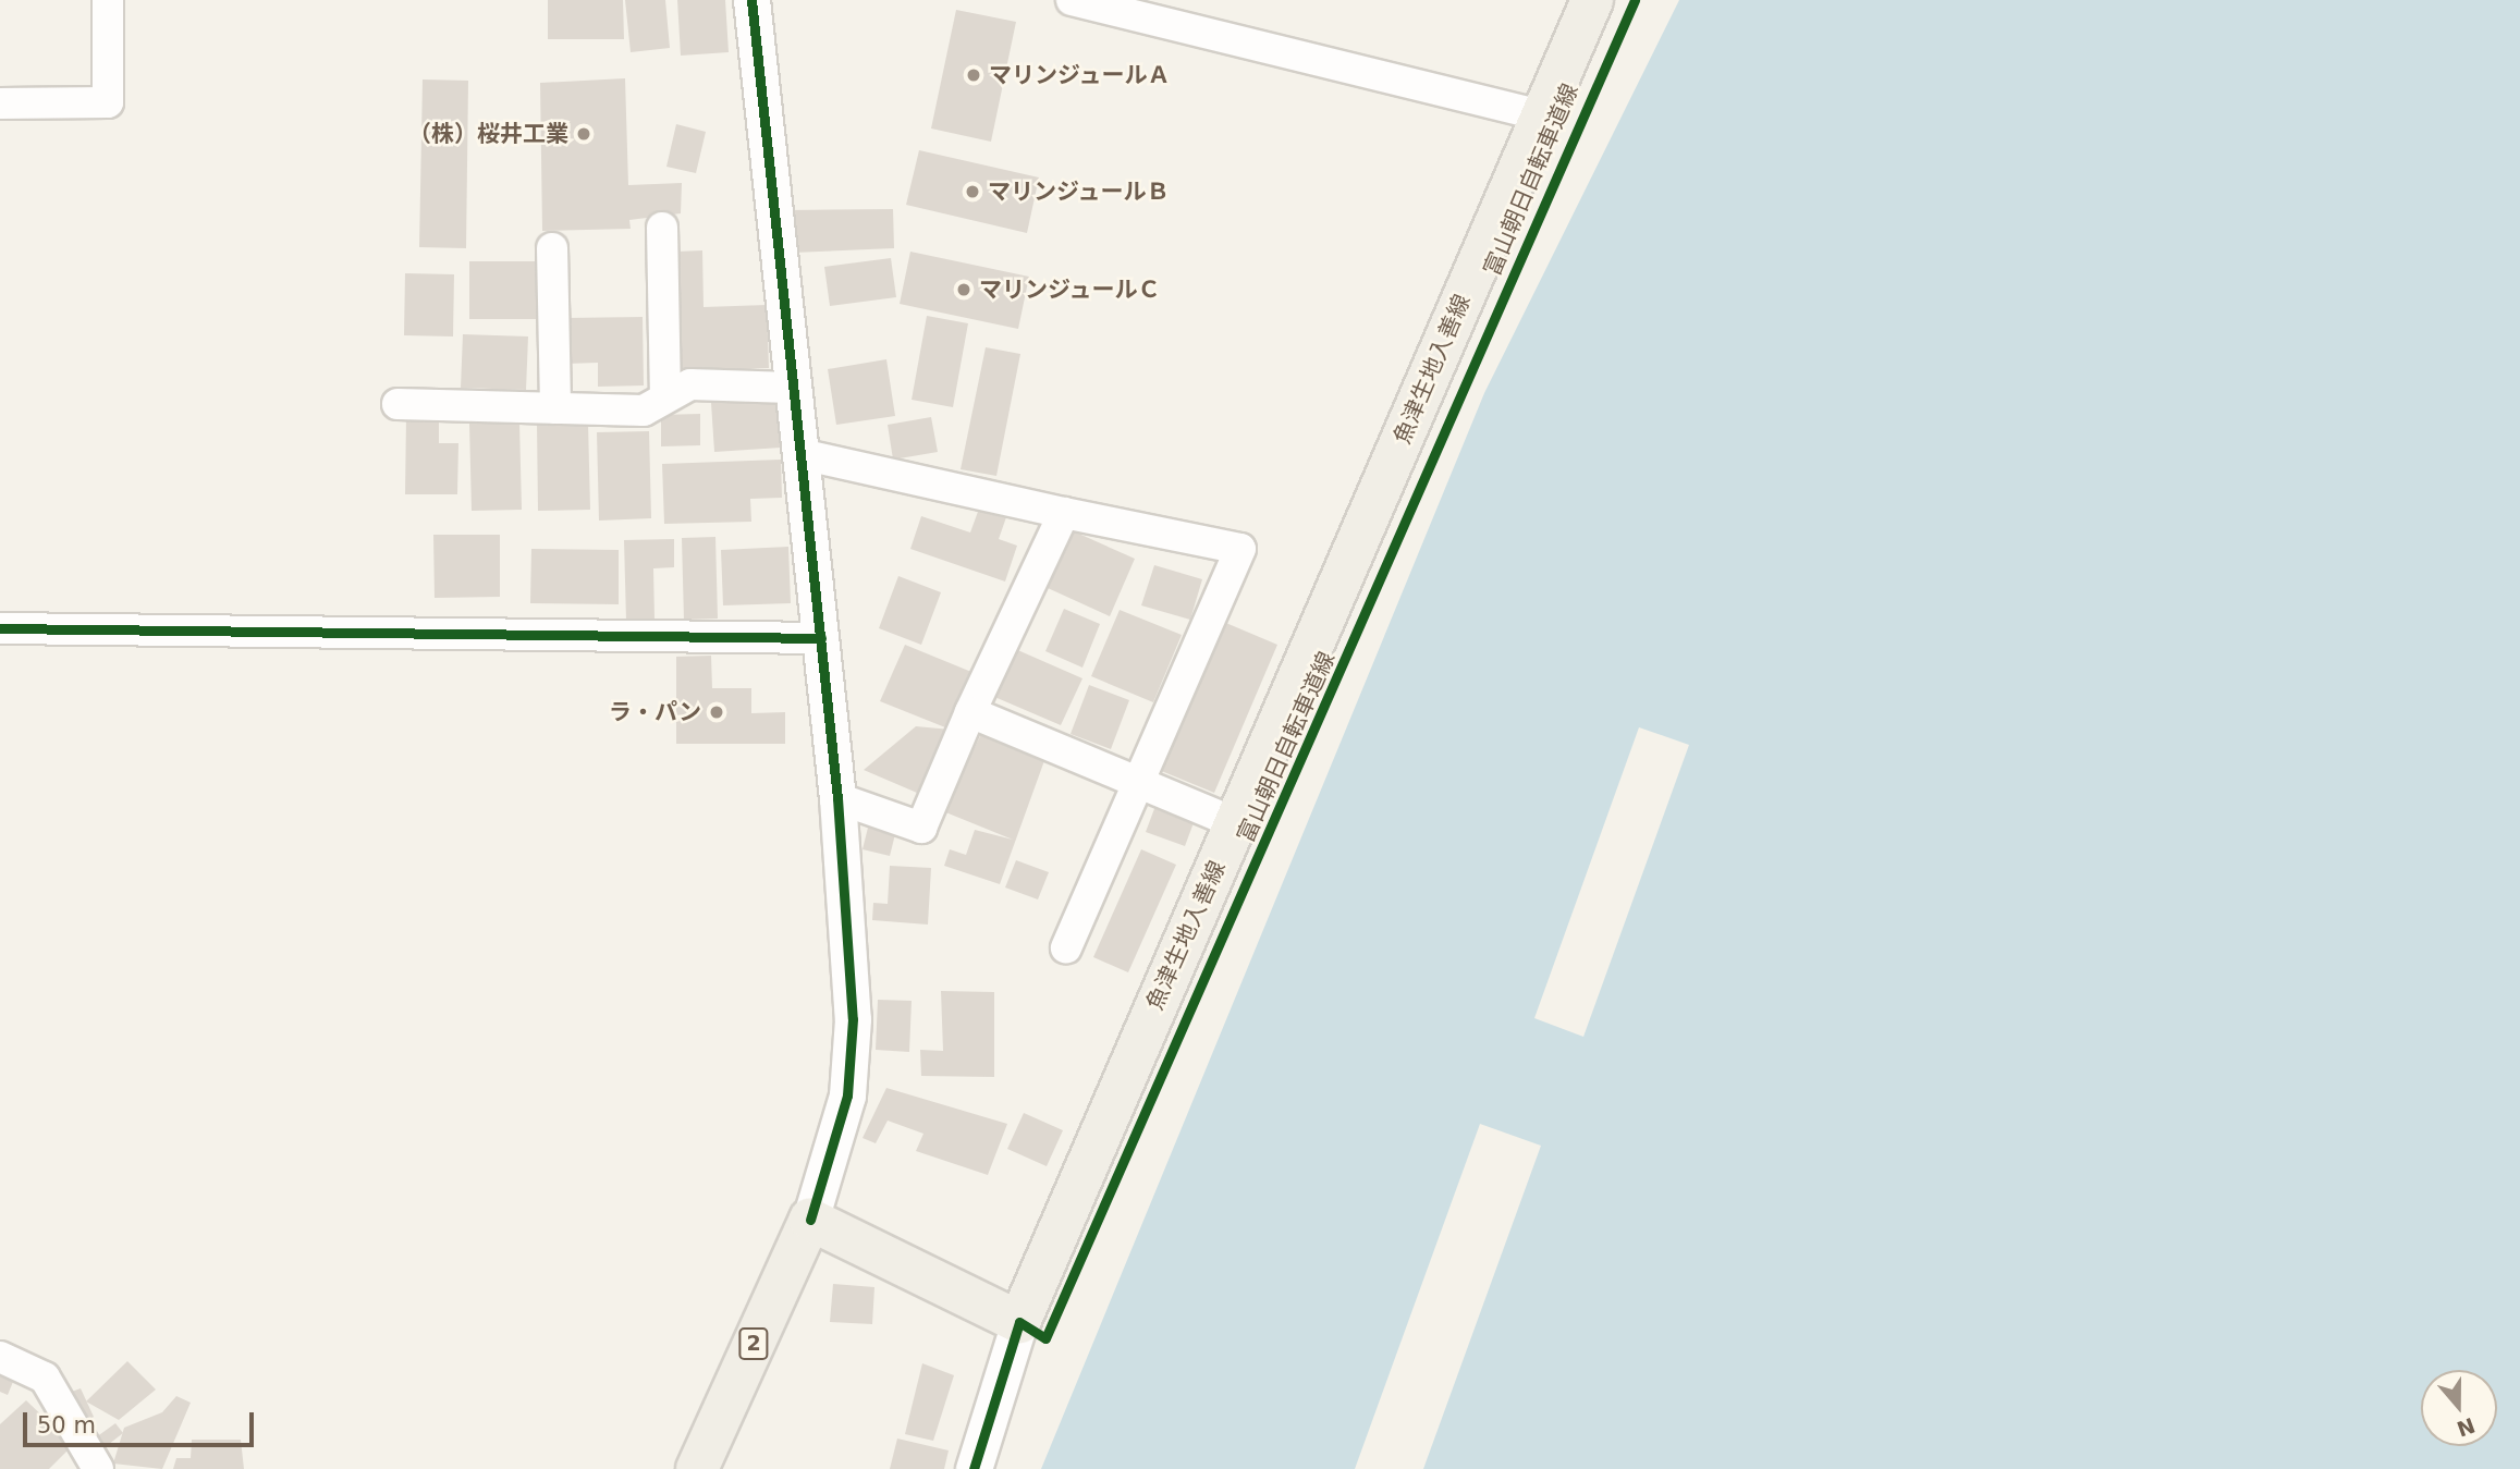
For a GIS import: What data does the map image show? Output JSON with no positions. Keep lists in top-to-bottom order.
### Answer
{
  "streets": {
    "main road": ["魚津生地入善線", "2"],
    "cycle path": ["富山朝日自転車道線"]
  },
  "places": [
    "マリンジュールＡ",
    "（株）桜井工業",
    "マリンジュールＢ",
    "マリンジュールＣ",
    "ラ・パン"
  ],
  "scale_bar": "50 m",
  "north": "bottom"
}
